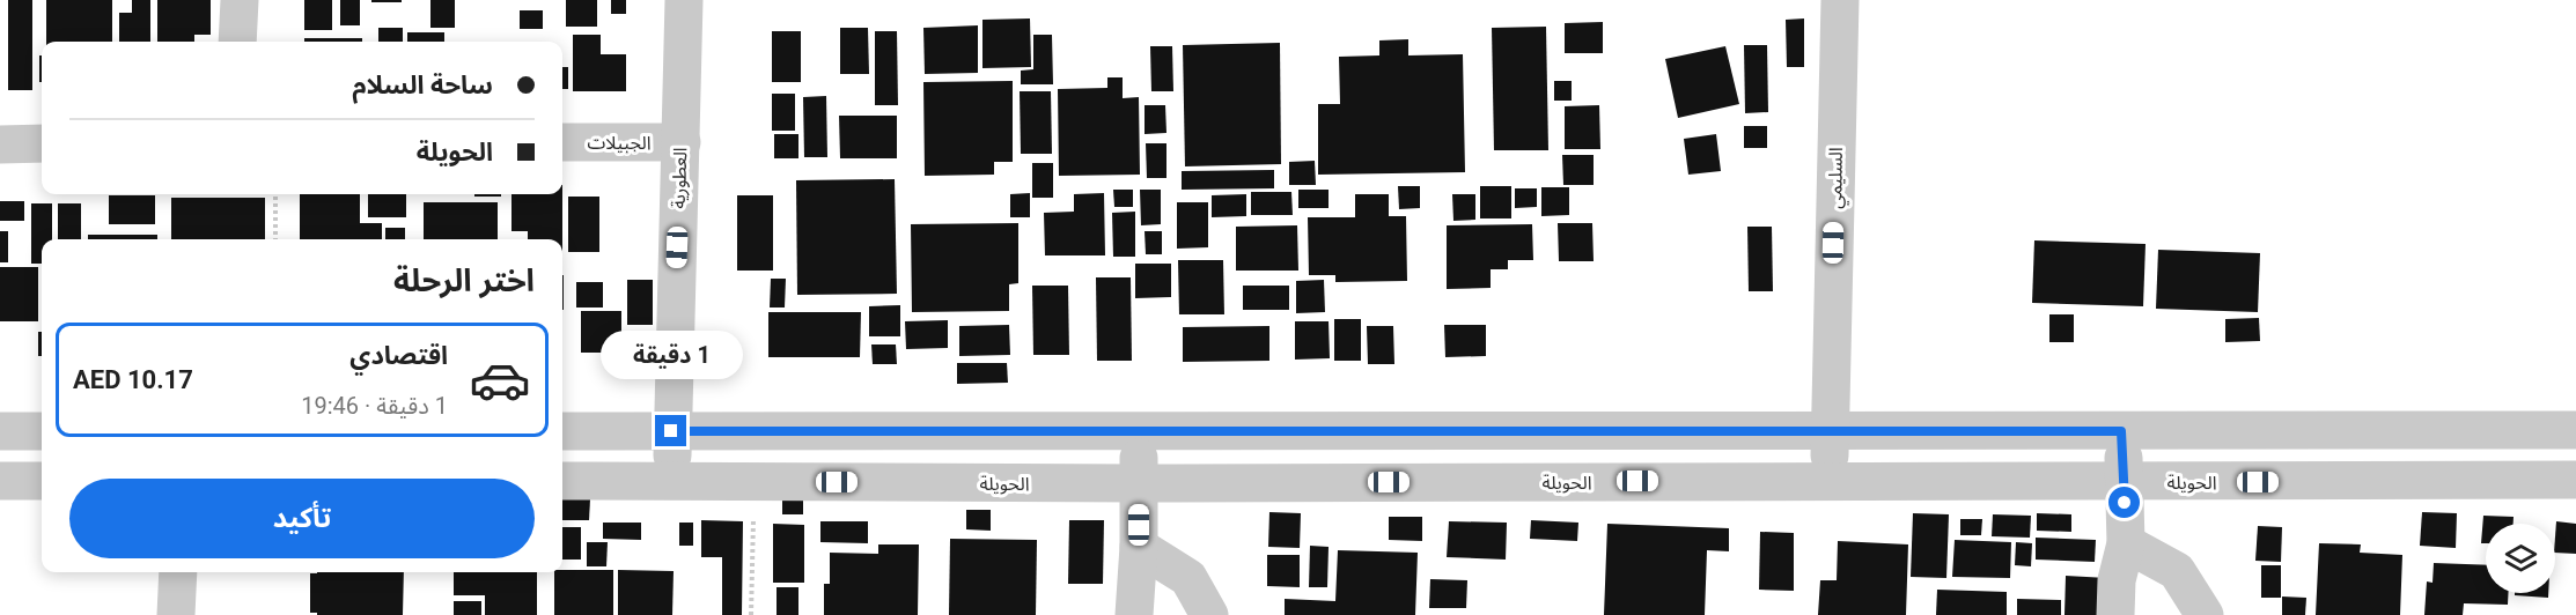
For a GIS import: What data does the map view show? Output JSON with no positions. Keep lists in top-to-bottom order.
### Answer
{
  "streets": {
    "street": [
      "الجبيلات",
      "العطورية",
      "السليمي",
      "الحويلة"
    ]
  },
  "crossings": [
    ["الجبيلات", "العطورية"],
    ["العطورية", "الحويلة"],
    ["السليمي", "الحويلة"]
  ],
  "page": {
    "banner": ["ساحة السلام", "الحويلة"],
    "heading": "اختر الرحلة",
    "list": [
      {
        "name": "اقتصادي",
        "note": "1 دقيقة · 19:46",
        "value": "AED 10.17"
      }
    ],
    "bubble": "1 دقيقة",
    "buttons": "تأكيد"
  }
}
